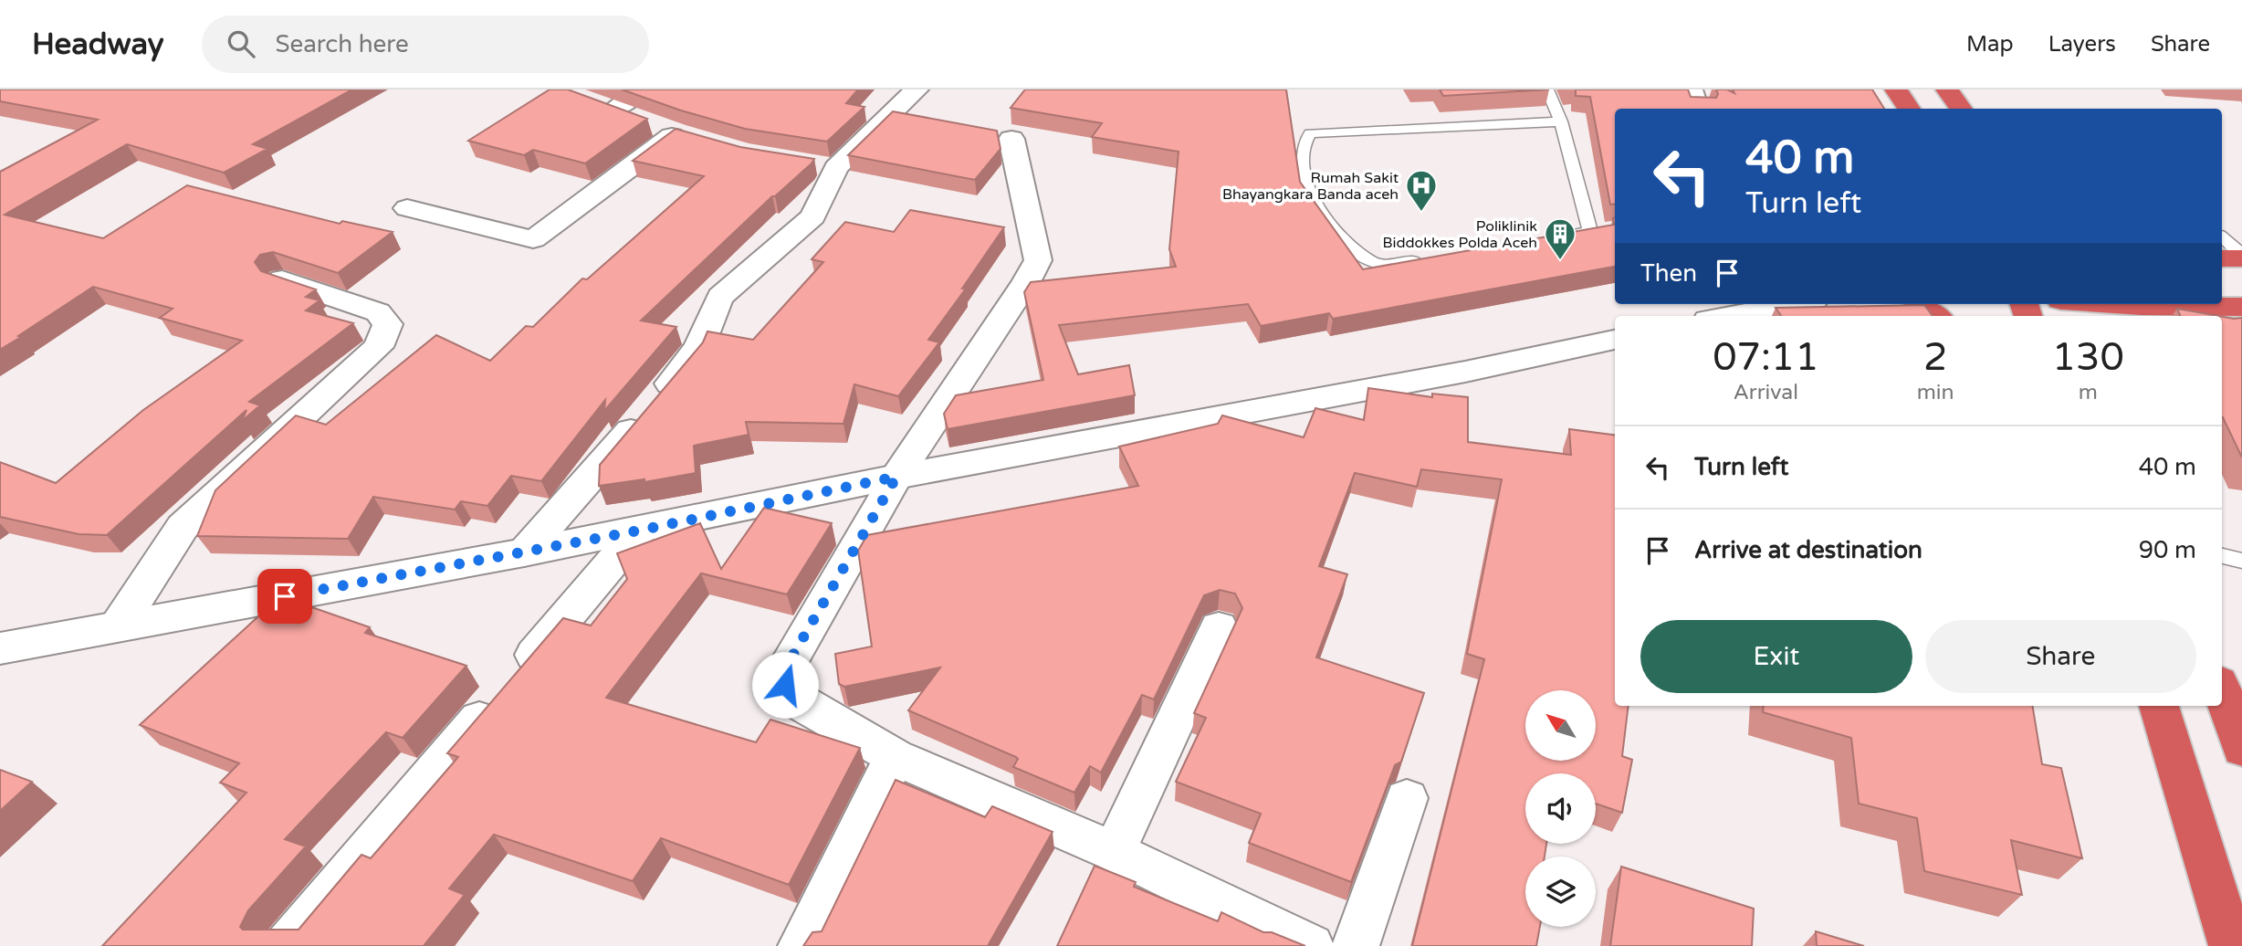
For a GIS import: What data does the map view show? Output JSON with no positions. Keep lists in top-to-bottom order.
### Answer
{
  "places": {
    "hospital": ["Rumah Sakit Bhayangkara Banda aceh"],
    "building": ["Poliklinik Biddokkes Polda Aceh"]
  },
  "north": "top left",
  "page": {
    "header": "Headway",
    "search": "Search here",
    "nav": ["Map", "Layers", "Share"],
    "turn": ["40 m", "Turn left"],
    "then": "Then",
    "eta": [
      "07:11",
      "Arrival",
      "2",
      "min",
      "130",
      "m"
    ],
    "list": [
      {
        "name": "Turn left",
        "value": "40 m"
      },
      {
        "name": "Arrive at destination",
        "value": "90 m"
      }
    ],
    "buttons": ["Exit", "Share"]
  }
}
